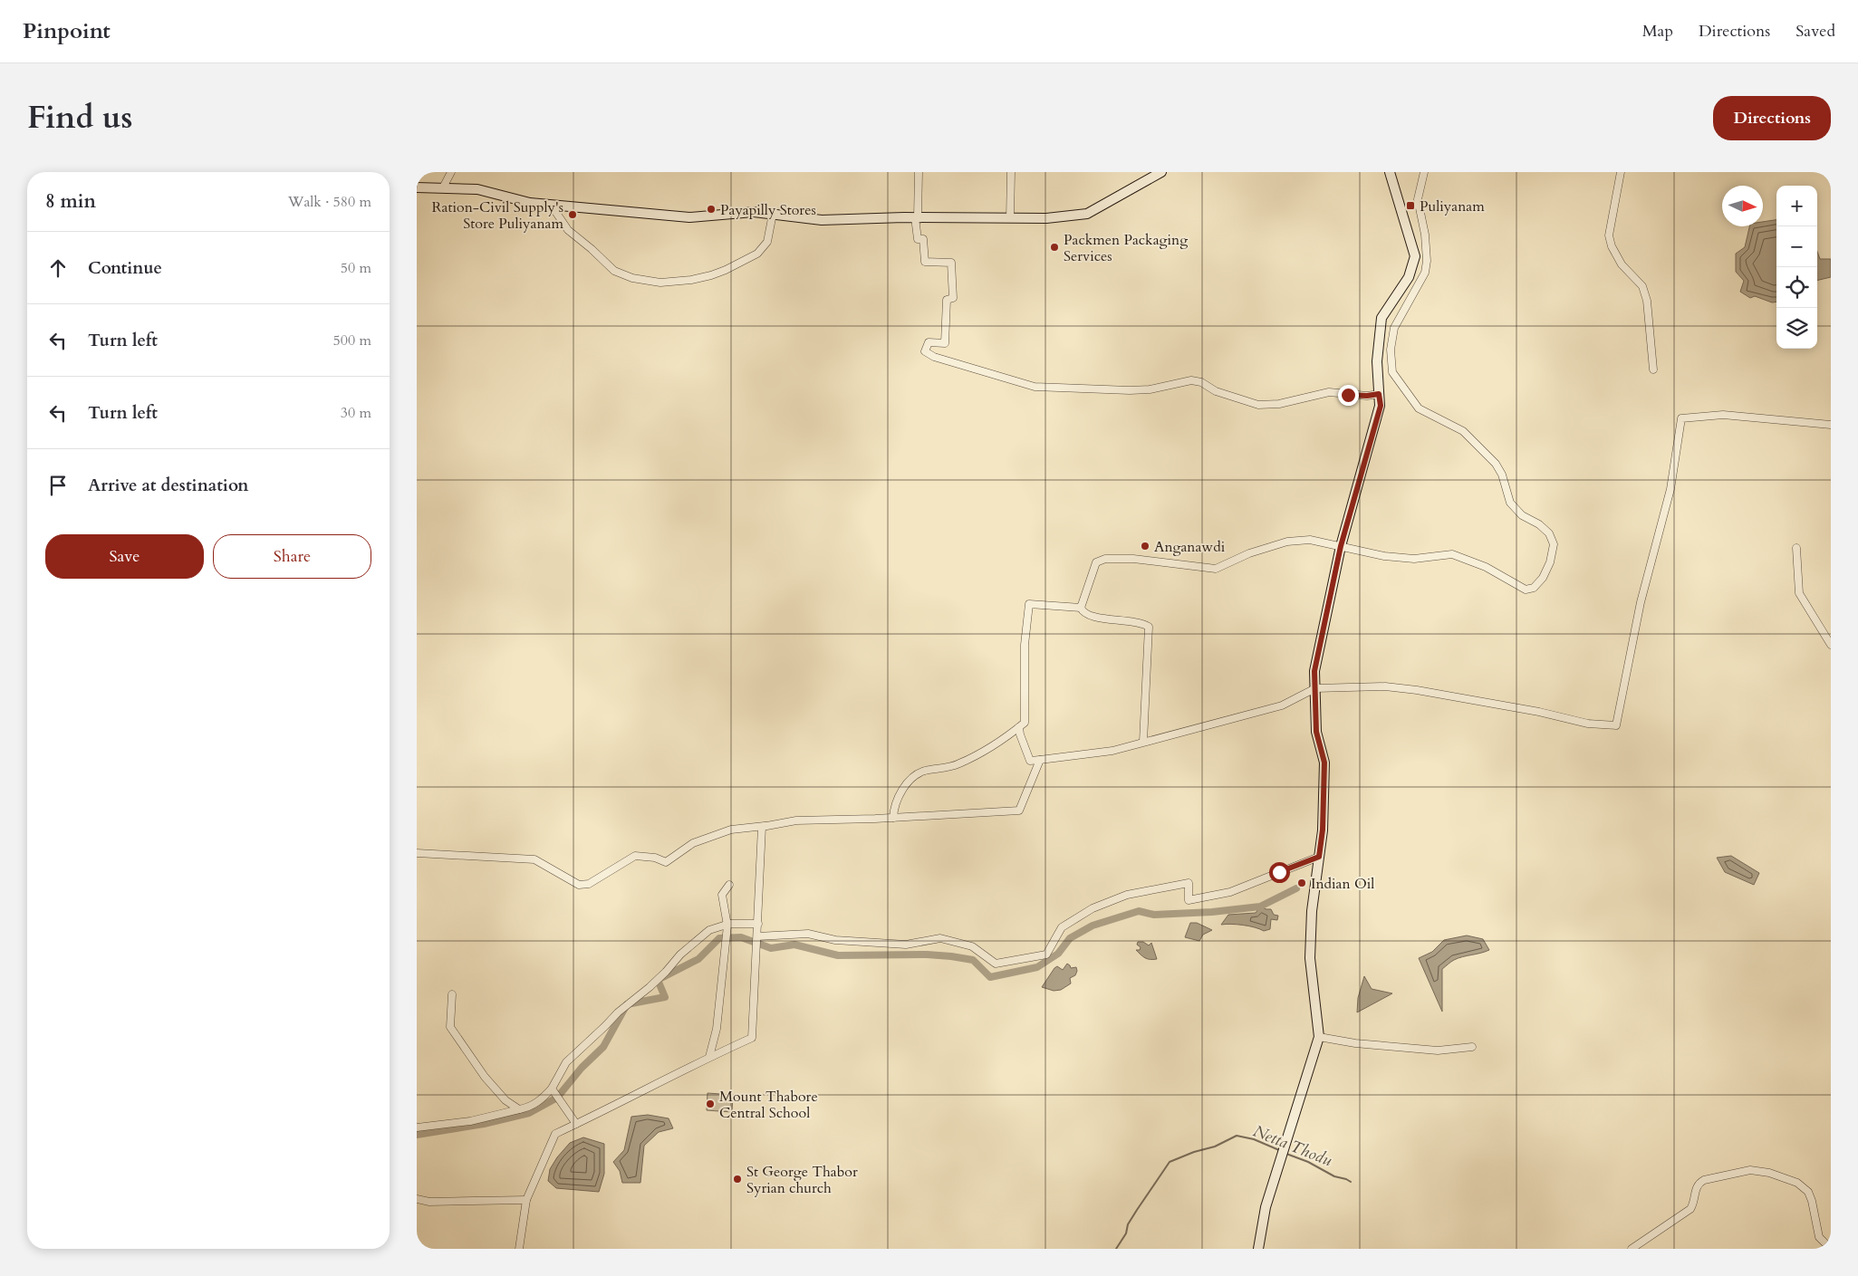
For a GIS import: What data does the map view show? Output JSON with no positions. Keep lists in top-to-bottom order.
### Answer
{
  "water": ["Netta Thodu"],
  "places": {
    "transit": ["Puliyanam"],
    "other": [
      "Payapilly Stores",
      "Ration-Civil Supply's Store Puliyanam",
      "Packmen Packaging Services",
      "Anganawdi",
      "Indian Oil",
      "Mount Thabore Central School",
      "St George Thabor Syrian church"
    ]
  },
  "north": "right",
  "page": {
    "header": "Pinpoint",
    "nav": ["Map", "Directions", "Saved"],
    "title": "Find us",
    "buttons": [
      "Directions",
      ["Save", "Share"]
    ],
    "heading": ["8 min", "Walk · 580 m"],
    "map_buttons": ["+", "−"],
    "list": [
      ["Continue", "50 m"],
      ["Turn left", "500 m"],
      ["Turn left", "30 m"],
      "Arrive at destination"
    ]
  }
}
